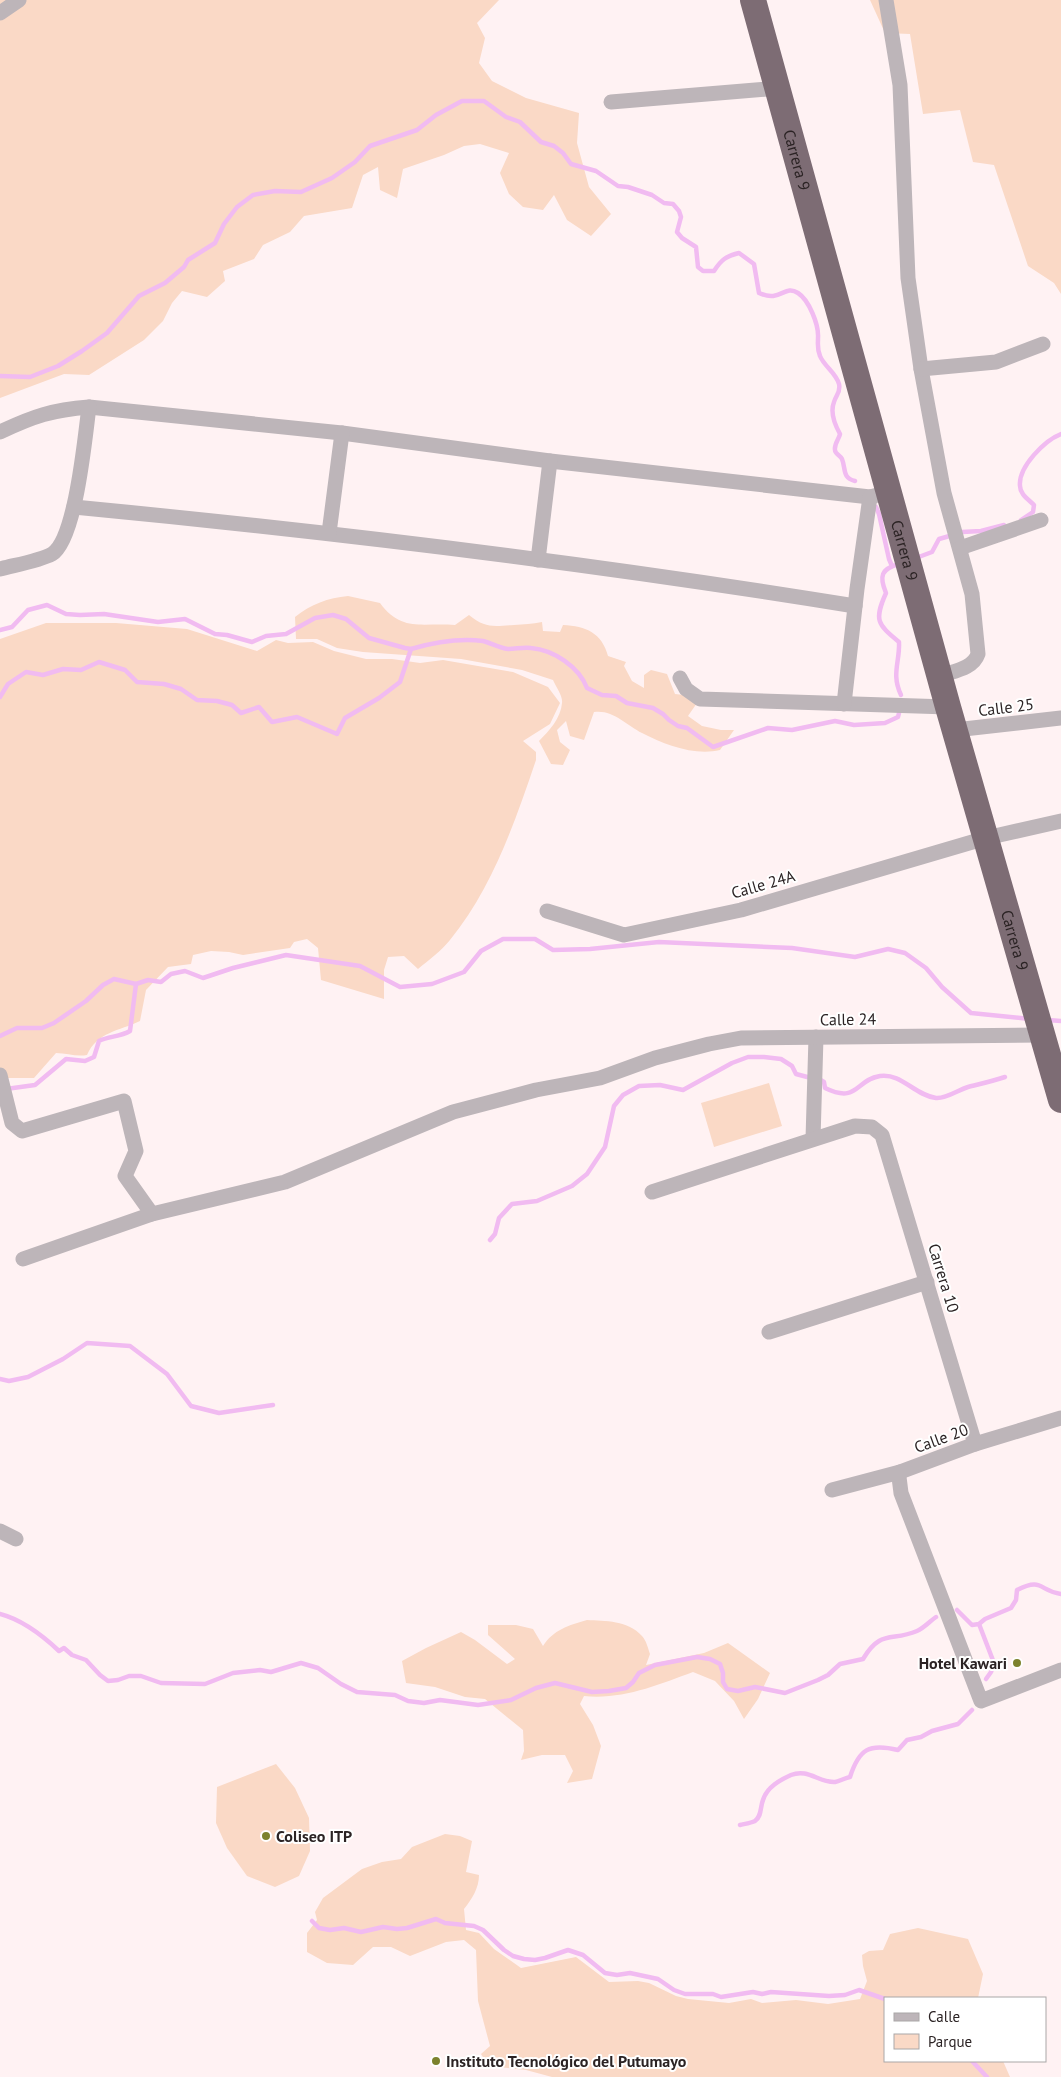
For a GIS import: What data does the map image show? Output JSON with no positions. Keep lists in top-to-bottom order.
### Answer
{
  "streets": {
    "highway": ["Carrera 9"],
    "street": [
      "Calle 25",
      "Calle 24A",
      "Calle 24",
      "Carrera 10",
      "Calle 20"
    ]
  },
  "crossings": [
    ["Carrera 9", "Calle 25"],
    ["Carrera 9", "Calle 24A"],
    ["Carrera 9", "Calle 24"],
    ["Carrera 10", "Calle 20"]
  ],
  "places": ["Hotel Kawari", "Coliseo ITP", "Instituto Tecnológico del Putumayo"],
  "legend": ["Calle", "Parque"]
}
